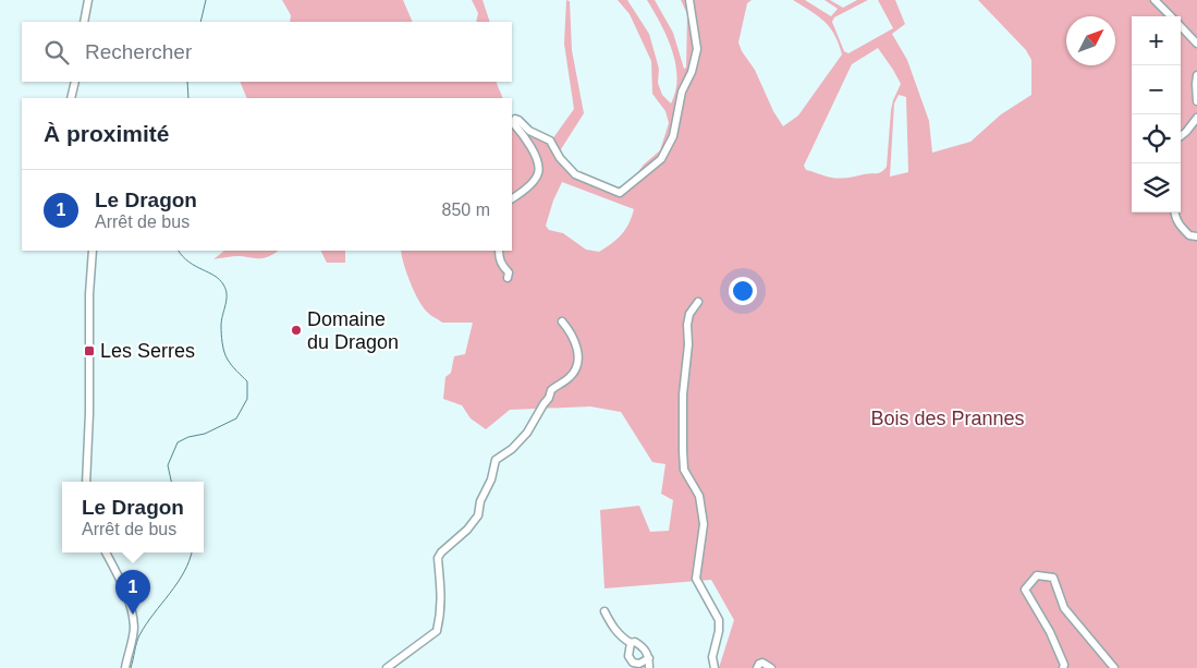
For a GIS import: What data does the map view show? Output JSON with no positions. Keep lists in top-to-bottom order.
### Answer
{
  "parks": ["Bois des Prannes"],
  "places": {
    "other": ["Domaine du Dragon"],
    "transit": ["Les Serres"]
  },
  "north": "top right",
  "page": {
    "map_buttons": ["+", "−"],
    "search": "Rechercher",
    "heading": "À proximité",
    "list": [
      {
        "mark": "1",
        "name": "Le Dragon",
        "note": "Arrêt de bus",
        "value": "850 m"
      }
    ],
    "popup": ["Le Dragon", "Arrêt de bus"],
    "pins": "1"
  }
}
